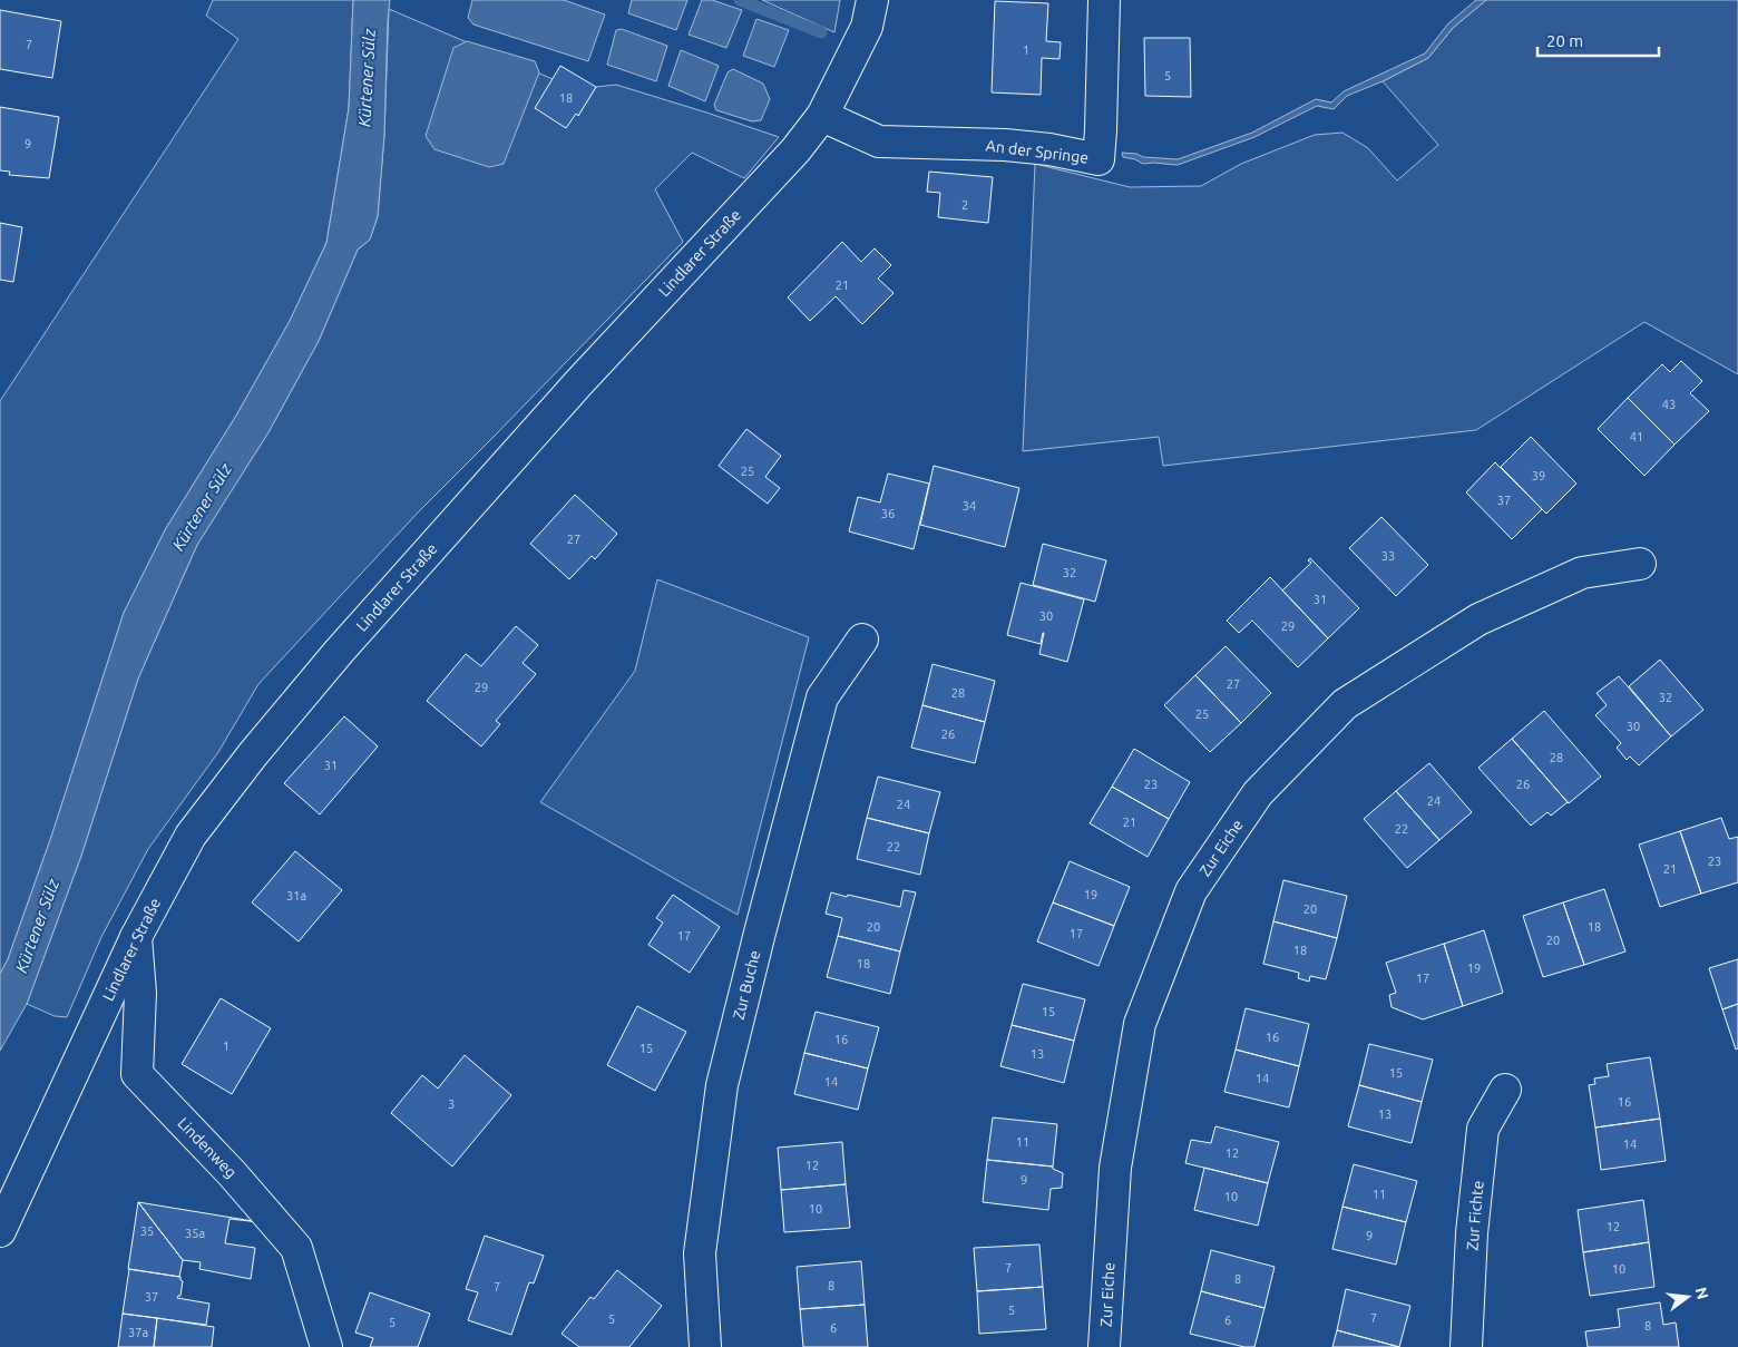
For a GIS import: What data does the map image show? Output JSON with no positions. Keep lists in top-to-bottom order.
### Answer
{
  "streets": {
    "street": [
      "An der Springe",
      "Lindlarer Straße",
      "Zur Eiche",
      "Zur Buche",
      "Lindenweg",
      "Zur Fichte"
    ]
  },
  "crossings": [
    ["An der Springe", "Lindlarer Straße"],
    ["Lindlarer Straße", "Lindenweg"]
  ],
  "water": ["Kürtener Sülz"],
  "house_numbers": [
    "7",
    "1",
    "5",
    "18",
    "9",
    "2",
    "21",
    "43",
    "41",
    "25",
    "39",
    "37",
    "34",
    "36",
    "27",
    "33",
    "32",
    "31",
    "30",
    "29",
    "27",
    "29",
    "28",
    "32",
    "25",
    "30",
    "26",
    "28",
    "31",
    "23",
    "26",
    "24",
    "24",
    "21",
    "22",
    "22",
    "23",
    "21",
    "19",
    "31a",
    "20",
    "20",
    "18",
    "17",
    "17",
    "20",
    "18",
    "18",
    "19",
    "17",
    "15",
    "16",
    "16",
    "1",
    "15",
    "13",
    "15",
    "14",
    "14",
    "16",
    "3",
    "13",
    "11",
    "14",
    "12",
    "12",
    "9",
    "11",
    "10",
    "10",
    "12",
    "35",
    "35a",
    "9",
    "7",
    "10",
    "8",
    "8",
    "7",
    "37",
    "5",
    "7",
    "5",
    "6",
    "5",
    "8",
    "6",
    "37a"
  ],
  "scale_bar": "20 m",
  "north": "right"
}
